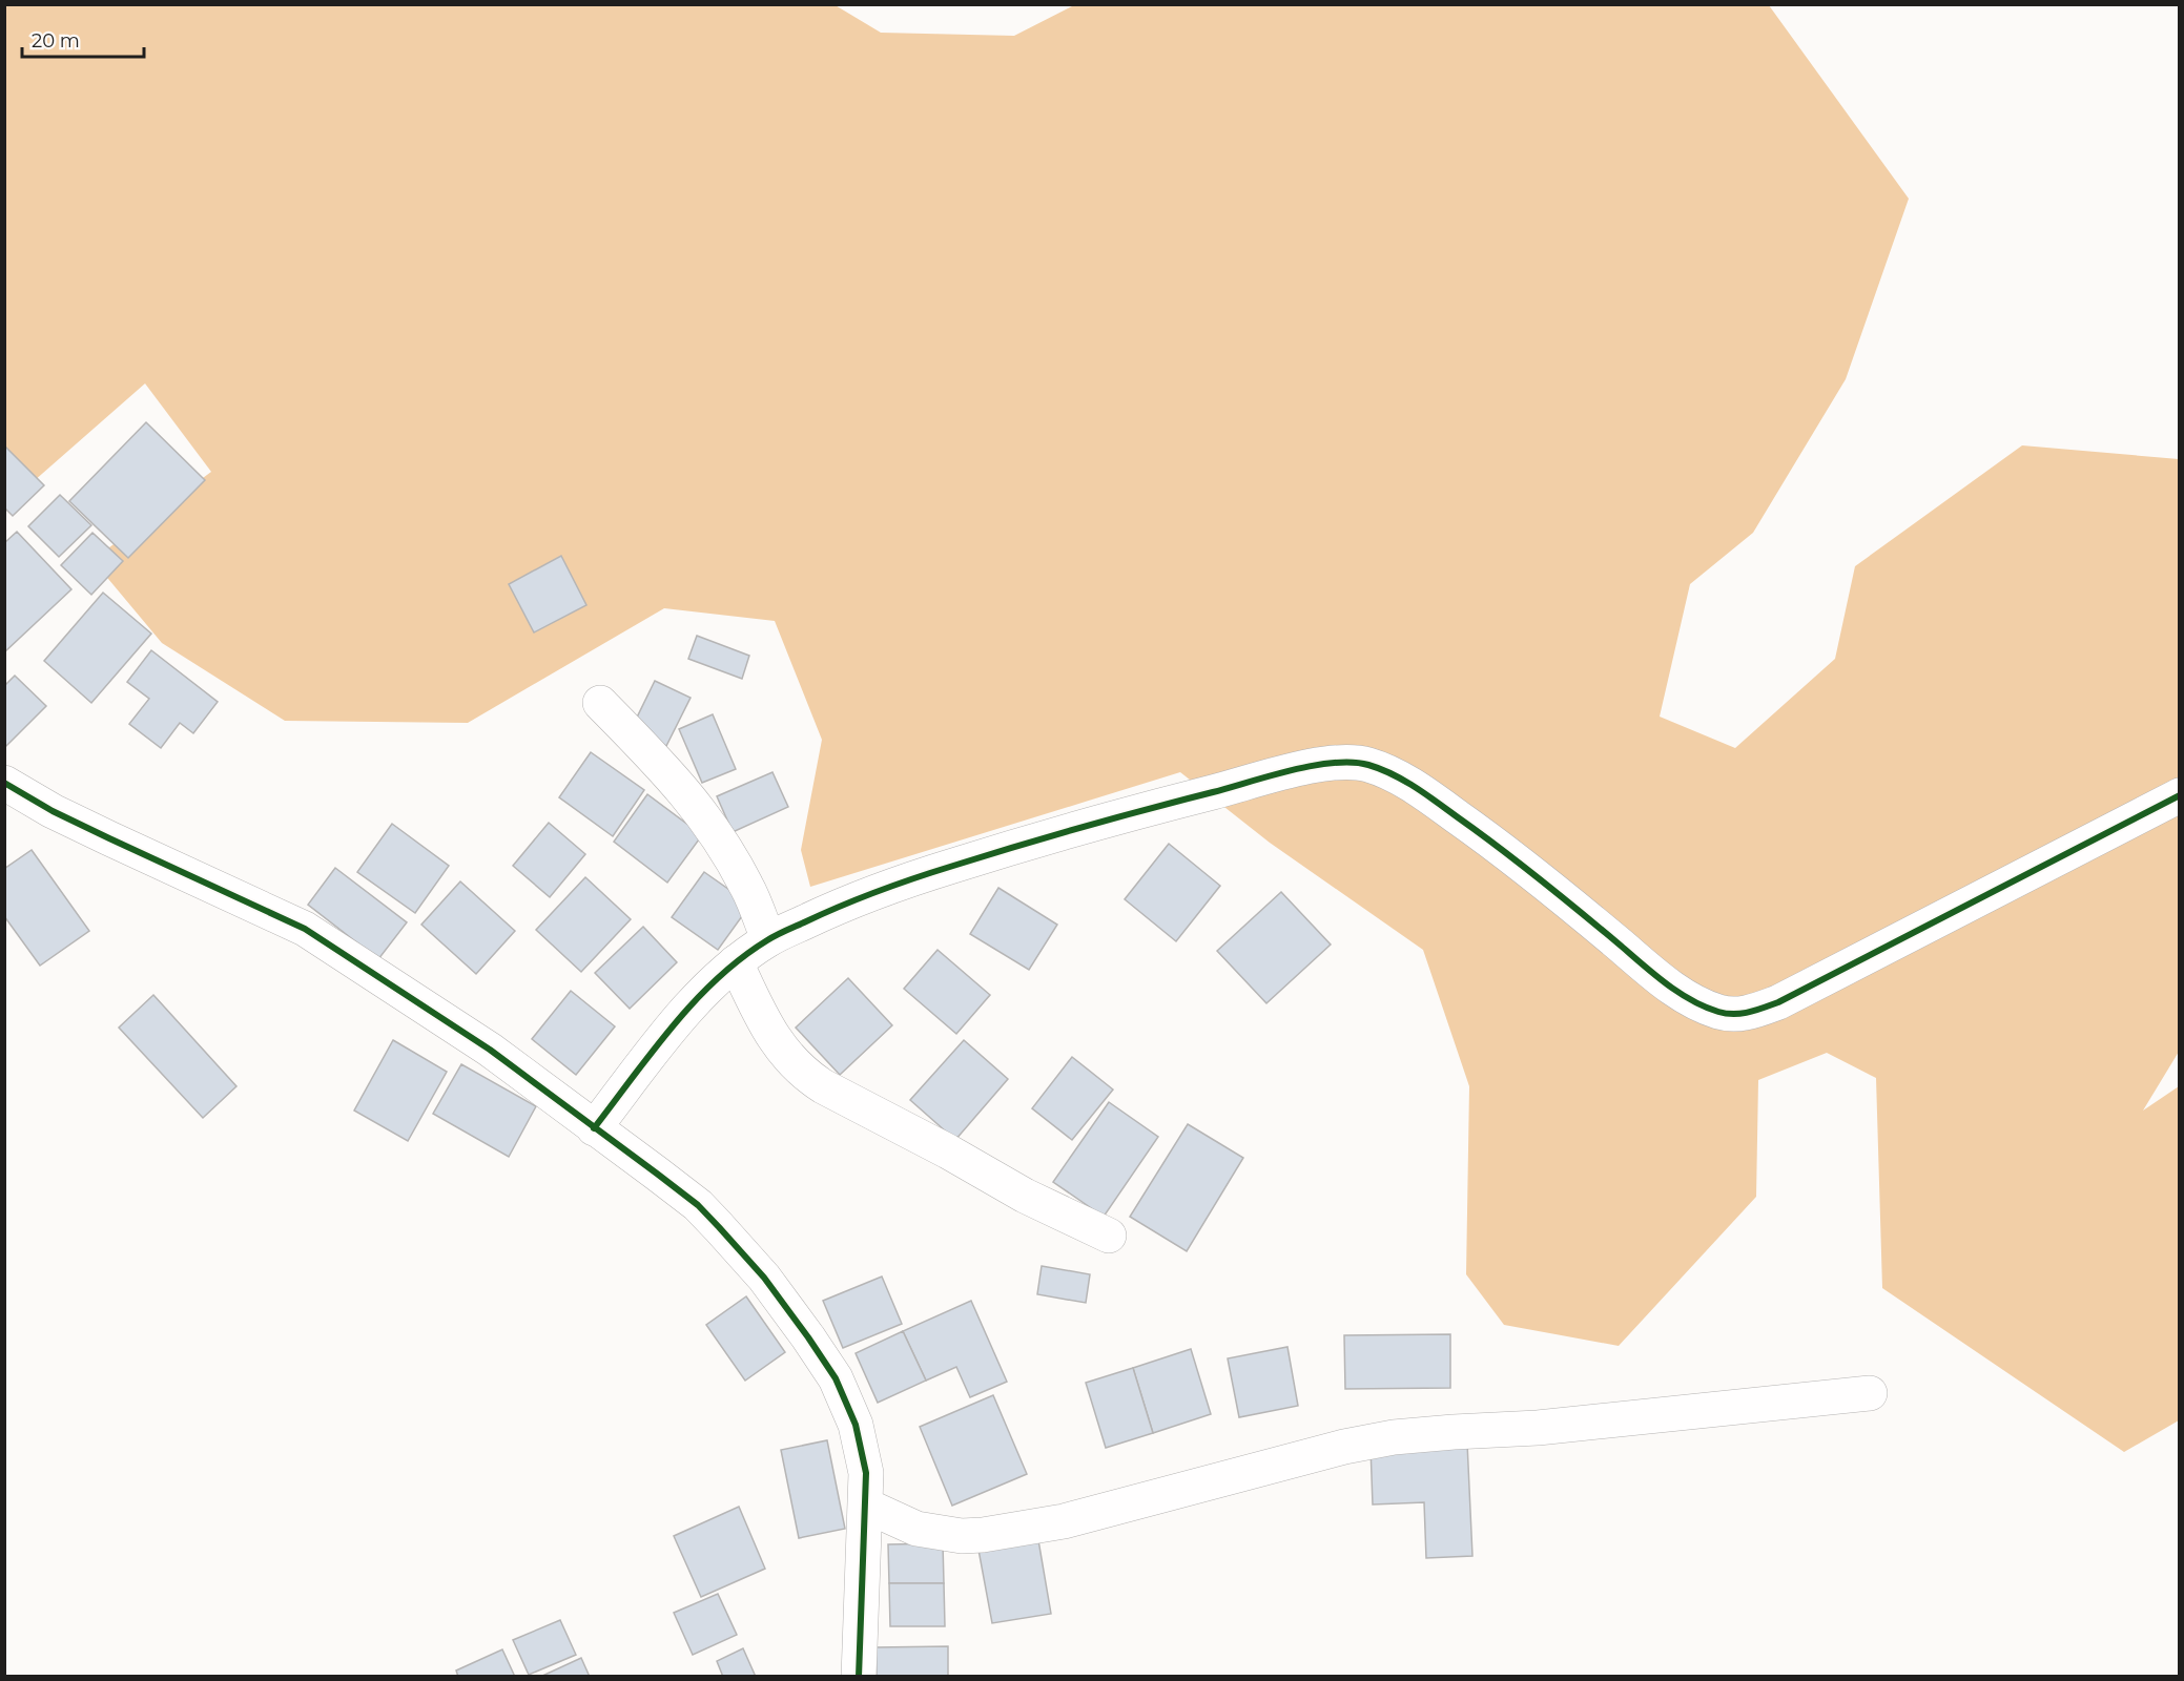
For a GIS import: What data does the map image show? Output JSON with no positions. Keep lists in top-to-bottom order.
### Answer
{
  "scale_bar": "20 m"
}
